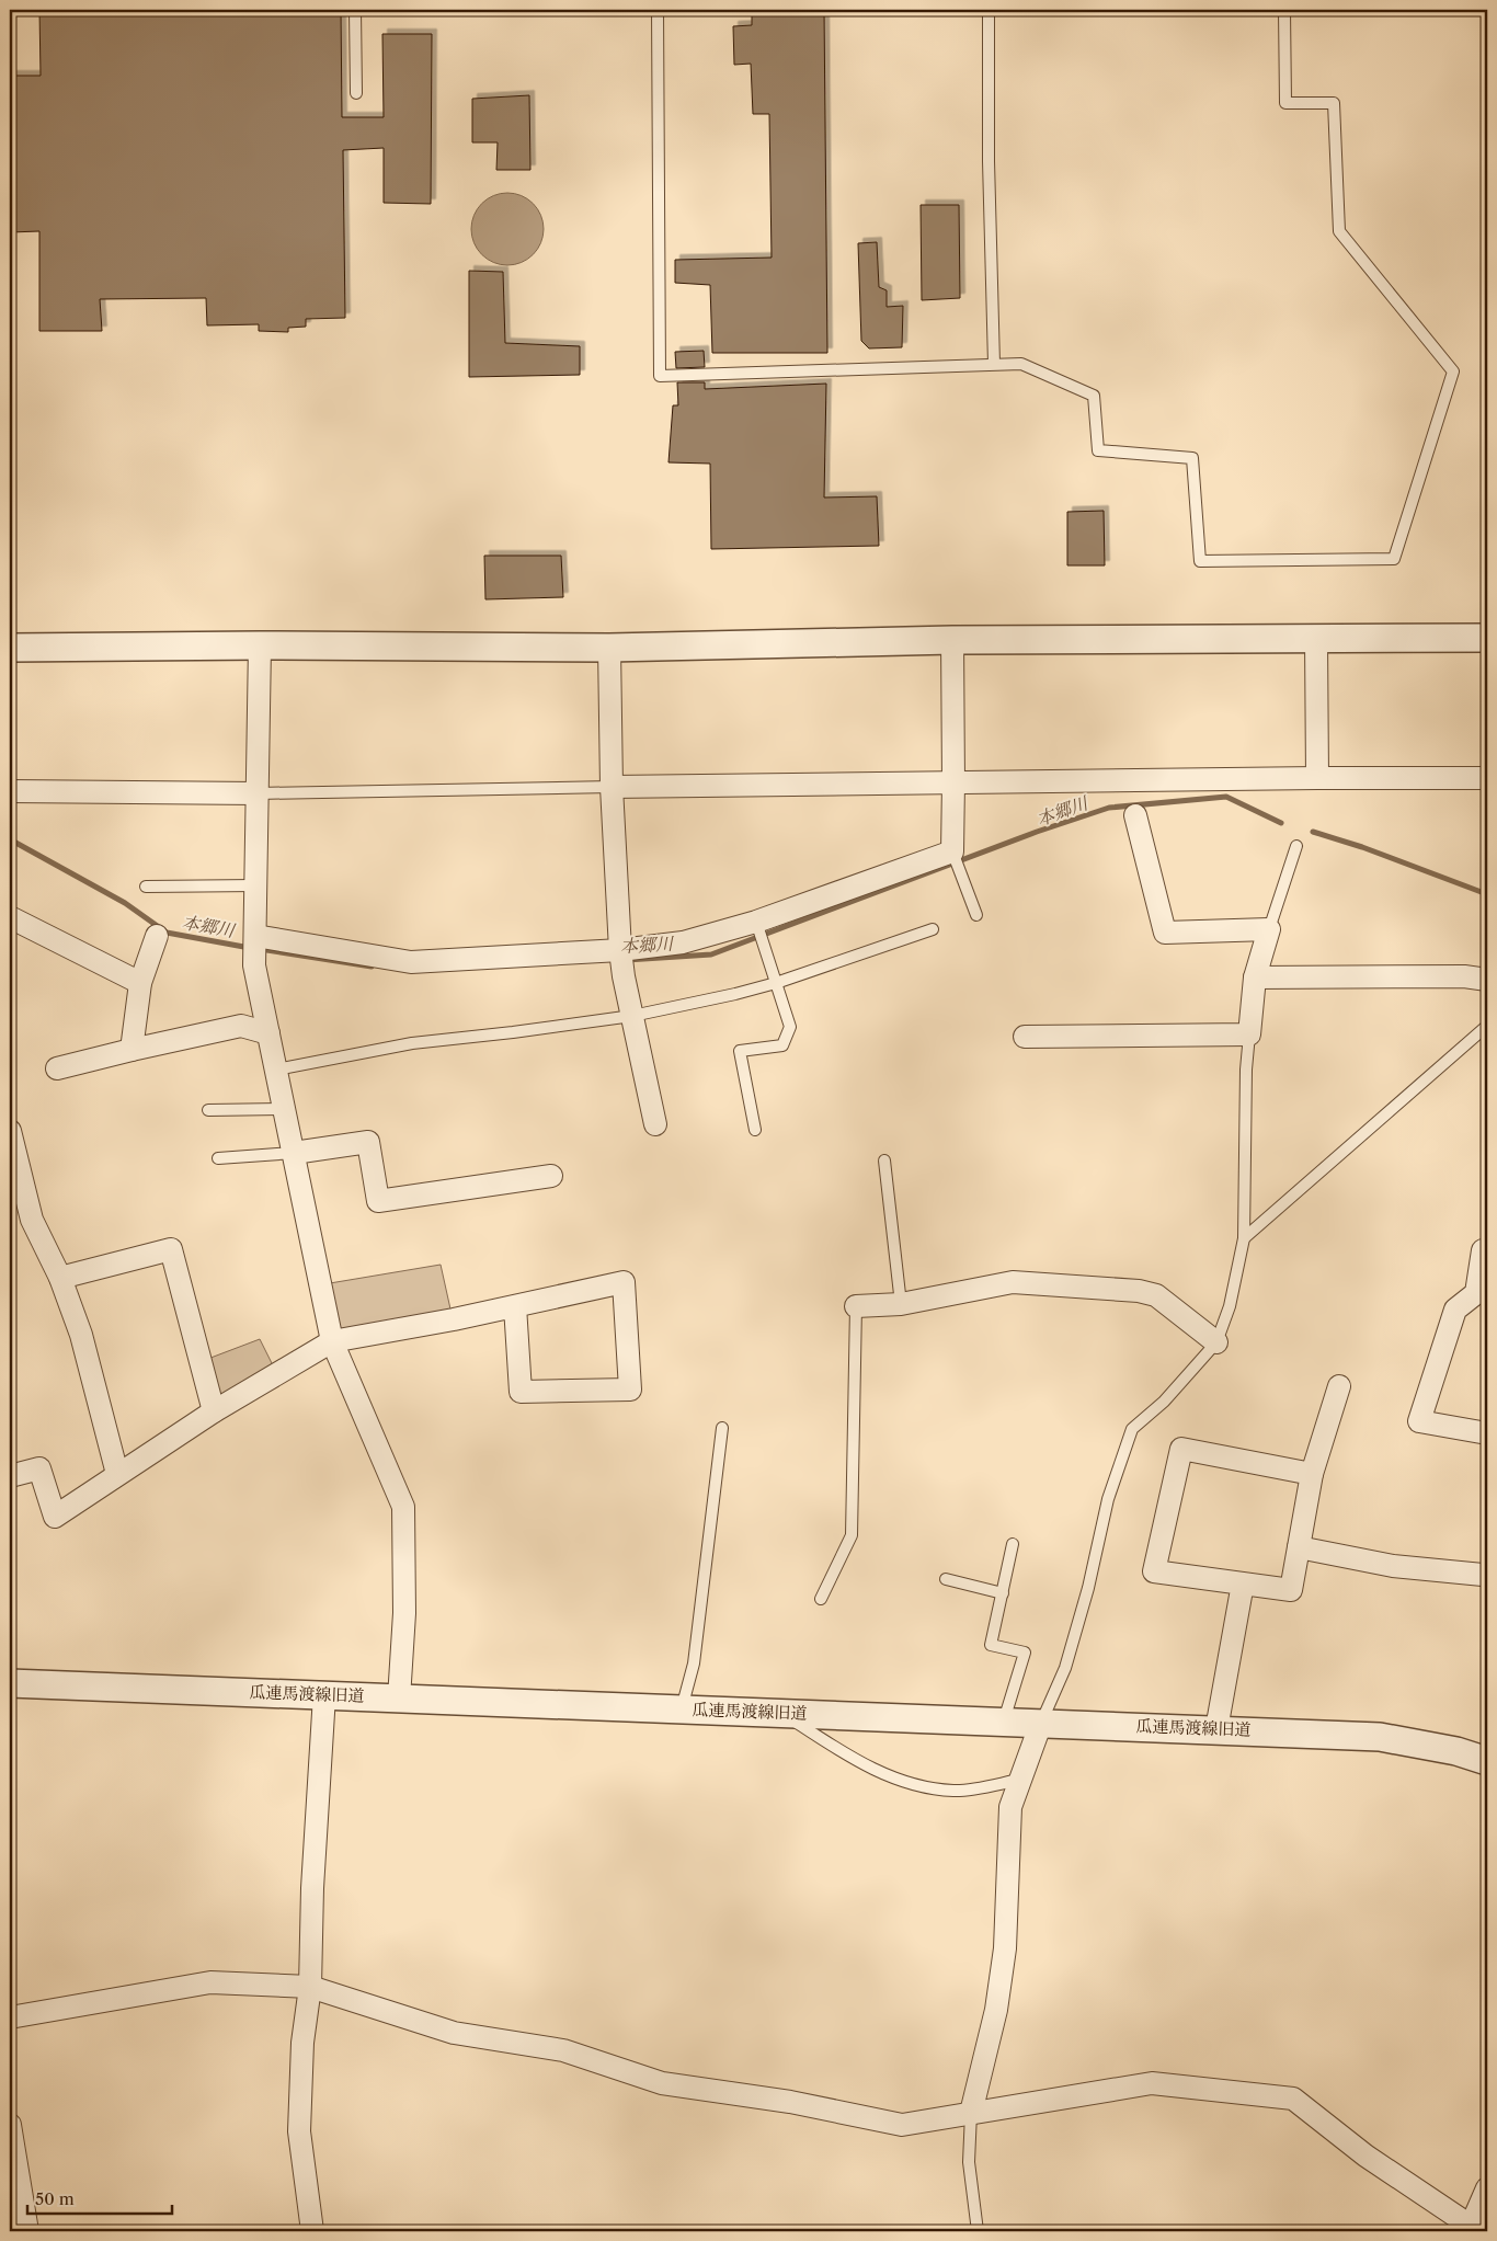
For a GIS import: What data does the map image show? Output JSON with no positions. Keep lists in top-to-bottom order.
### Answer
{
  "streets": {
    "street": ["瓜連馬渡線旧道"]
  },
  "water": ["本郷川"],
  "scale_bar": "50 m"
}
